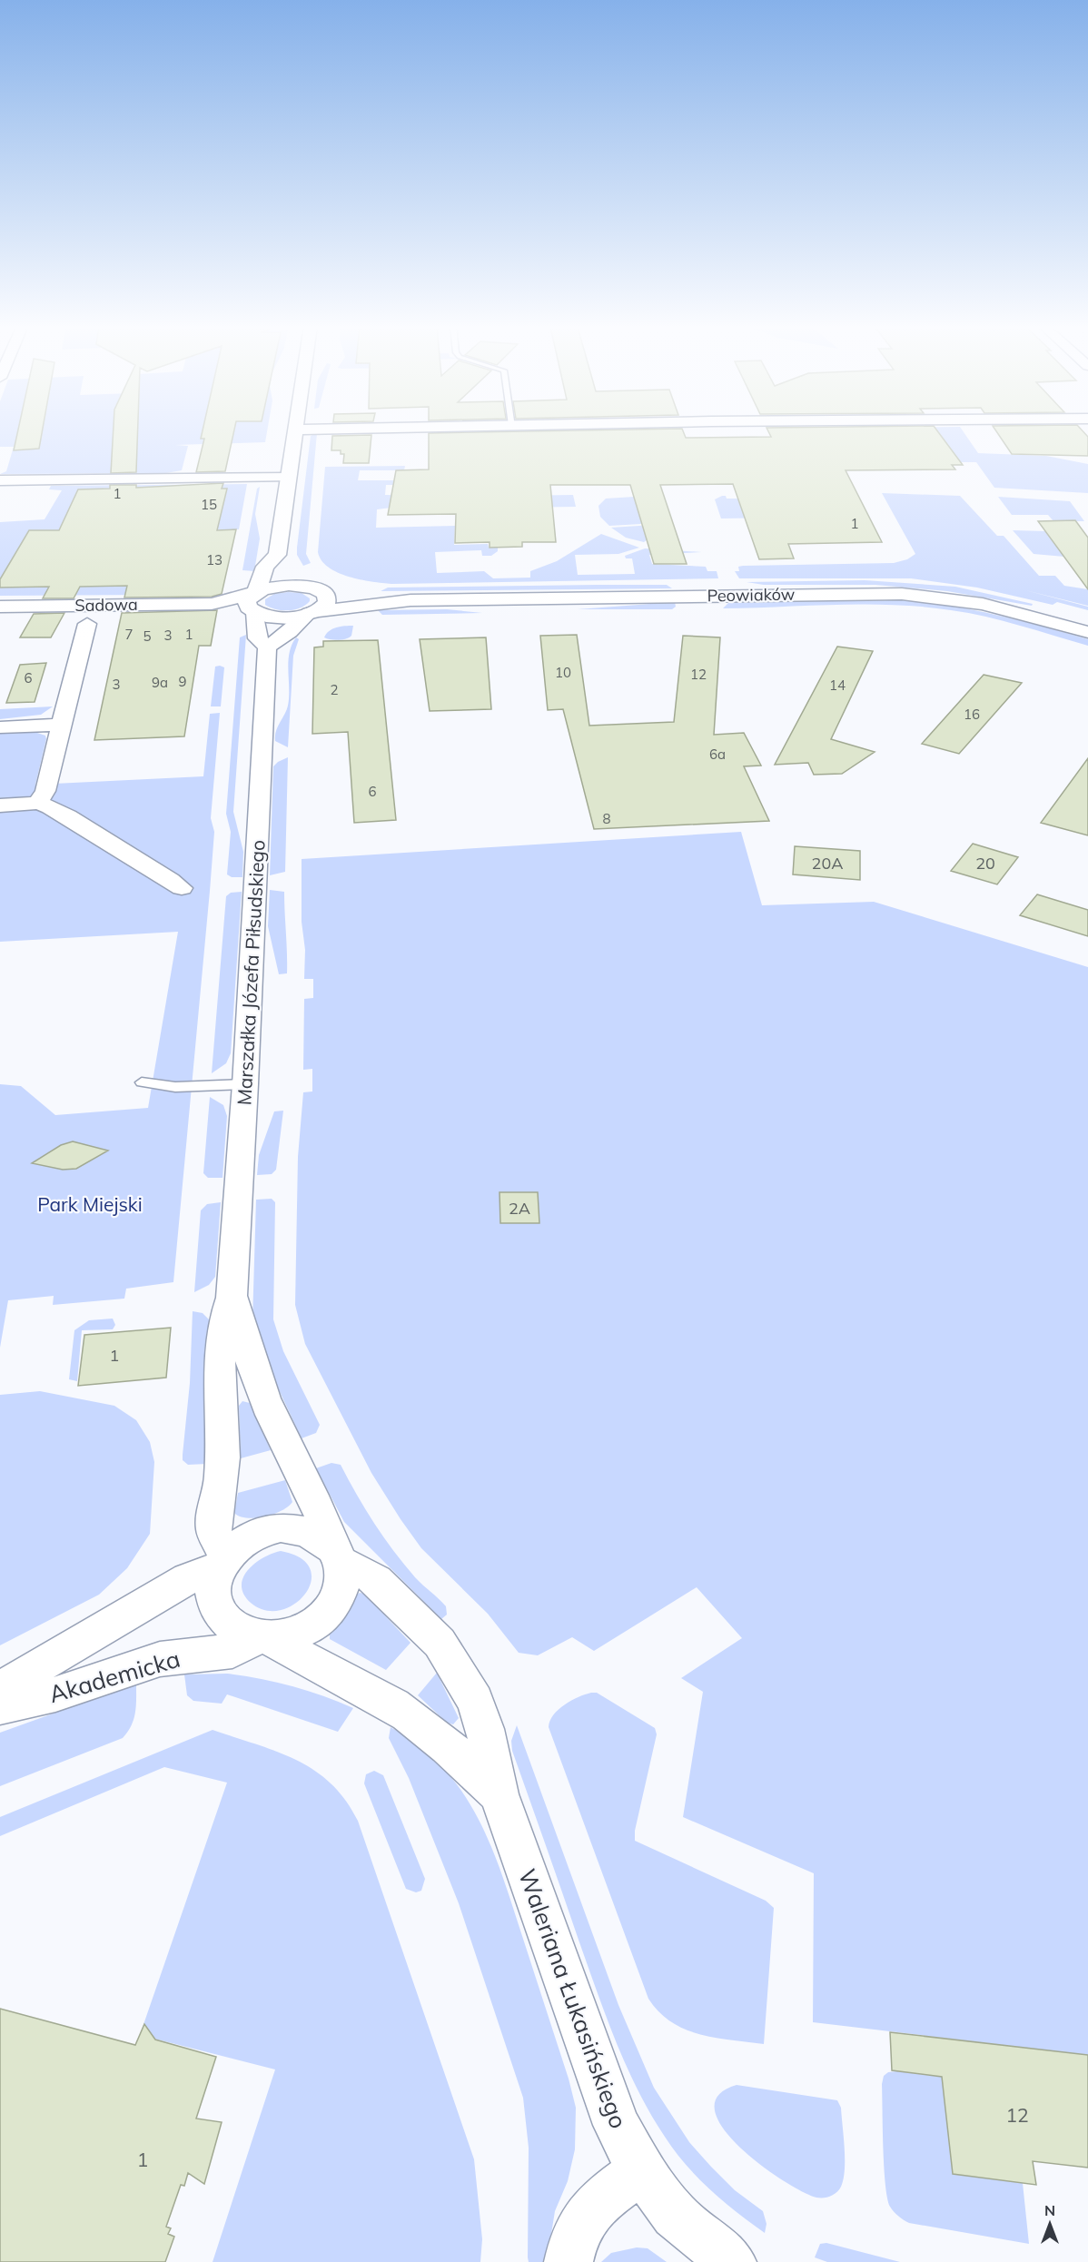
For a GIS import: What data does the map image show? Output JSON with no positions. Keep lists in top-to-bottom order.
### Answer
{
  "streets": {
    "street": [
      "Peowiaków",
      "Sadowa",
      "Marszałka Józefa Piłsudskiego",
      "Akademicka",
      "Waleriana Łukasińskiego"
    ]
  },
  "crossings": [
    ["Peowiaków", "Sadowa"],
    ["Peowiaków", "Marszałka Józefa Piłsudskiego"],
    ["Sadowa", "Marszałka Józefa Piłsudskiego"],
    ["Marszałka Józefa Piłsudskiego", "Akademicka"],
    ["Marszałka Józefa Piłsudskiego", "Waleriana Łukasińskiego"],
    ["Akademicka", "Waleriana Łukasińskiego"]
  ],
  "parks": ["Park Miejski"],
  "house_numbers": [
    "1",
    "15",
    "1",
    "13",
    "7",
    "1",
    "3",
    "5",
    "10",
    "12",
    "6",
    "9",
    "9a",
    "3",
    "14",
    "2",
    "16",
    "6a",
    "6",
    "8",
    "20A",
    "20",
    "2A",
    "1",
    "12",
    "1"
  ],
  "north": "top"
}
